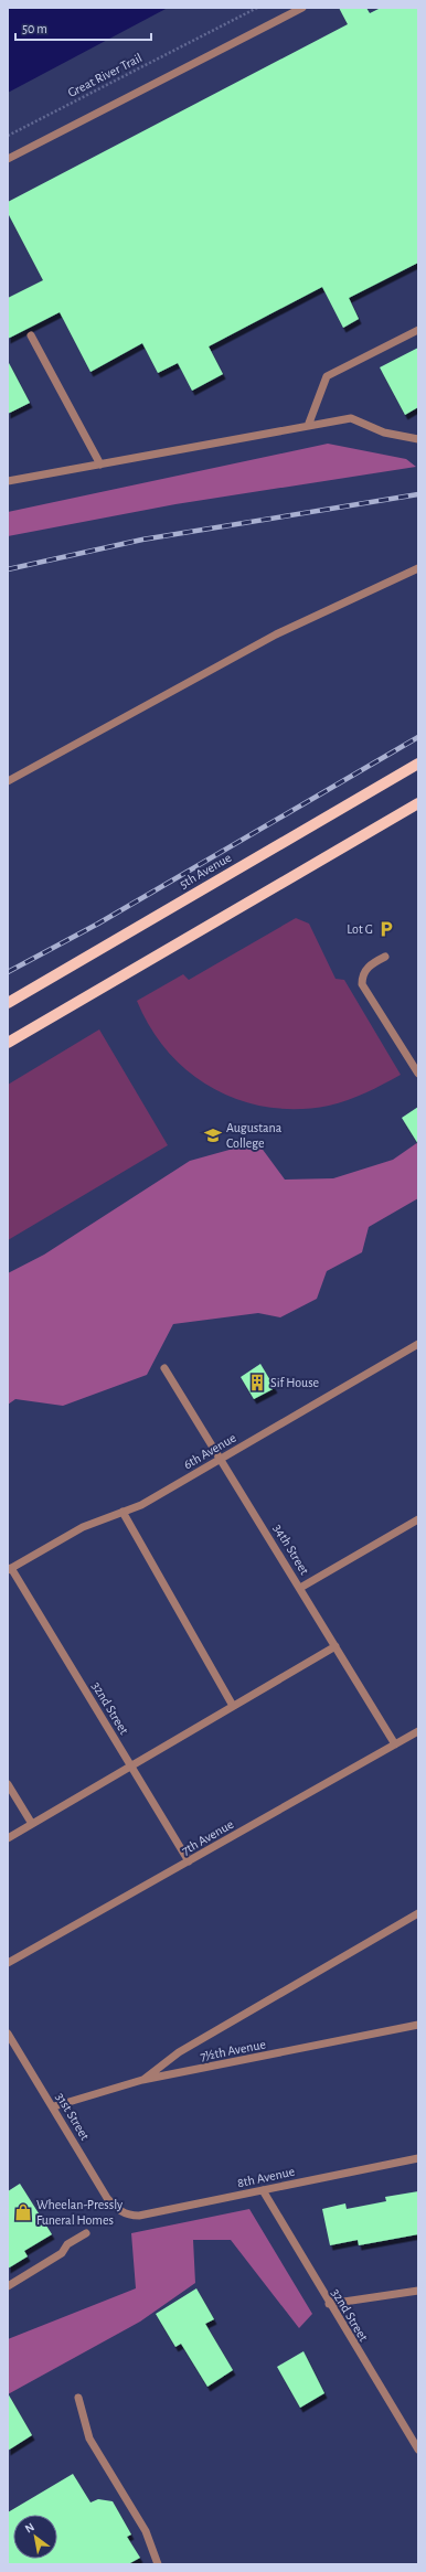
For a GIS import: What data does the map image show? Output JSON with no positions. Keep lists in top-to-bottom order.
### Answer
{
  "streets": {
    "main road": ["5th Avenue"],
    "street": [
      "6th Avenue",
      "34th Street",
      "32nd Street",
      "7th Avenue",
      "7½th Avenue",
      "31st Street",
      "8th Avenue"
    ],
    "path": ["Great River Trail"]
  },
  "crossings": [
    ["6th Avenue", "34th Street"],
    ["6th Avenue", "32nd Street"],
    ["34th Street", "7th Avenue"],
    ["32nd Street", "7th Avenue"],
    ["32nd Street", "8th Avenue"],
    ["7½th Avenue", "31st Street"],
    ["31st Street", "8th Avenue"]
  ],
  "places": {
    "parking": ["Lot G"],
    "school or university": ["Augustana College"],
    "building": ["Sif House"],
    "shop": ["Wheelan-Pressly Funeral Homes"]
  },
  "scale_bar": "50 m",
  "north": "top left"
}
